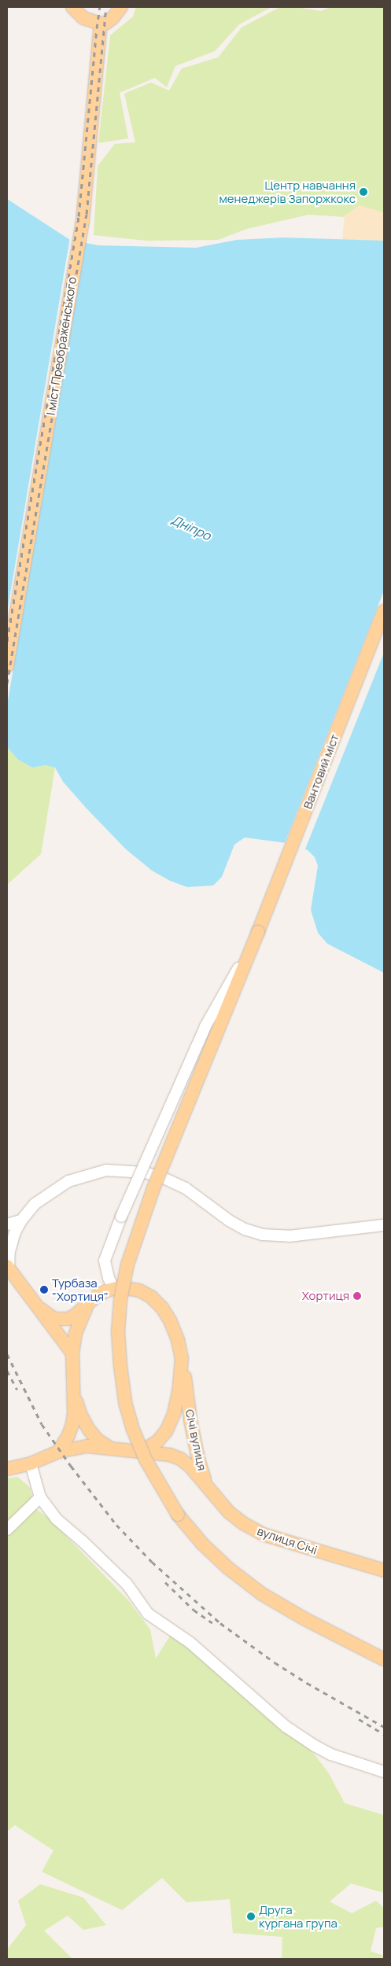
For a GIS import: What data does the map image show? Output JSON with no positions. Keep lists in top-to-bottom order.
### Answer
{
  "streets": {
    "main road": [
      "I міст Преображенського",
      "Вантовий міст",
      "Січі вулиця",
      "вулиця Січі"
    ]
  },
  "crossings": [
    ["Січі вулиця", "вулиця Січі"]
  ],
  "water": ["Дніпро"],
  "places": [
    "Центр навчання менеджерів Запоржкокс",
    "Турбаза \"Хортиця\"",
    "Хортиця",
    "Друга кургана група"
  ]
}
